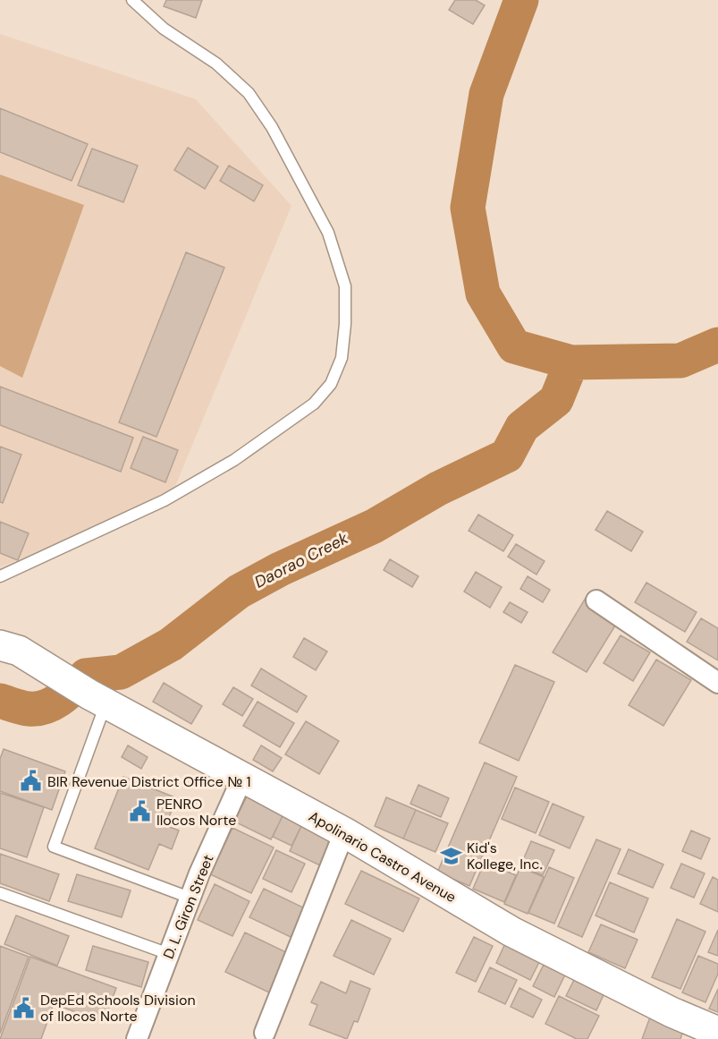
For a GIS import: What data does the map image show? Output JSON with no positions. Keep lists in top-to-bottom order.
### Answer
{
  "streets": {
    "main road": ["Apolinario Castro Avenue"],
    "street": ["D. L. Giron Street"]
  },
  "crossings": [
    ["Apolinario Castro Avenue", "D. L. Giron Street"]
  ],
  "water": ["Daorao Creek"],
  "places": {
    "public building": ["BIR Revenue District Office № 1", "PENRO Ilocos Norte", "DepEd Schools Division of Ilocos Norte"],
    "school or university": ["Kid's Kollege, Inc."]
  }
}
